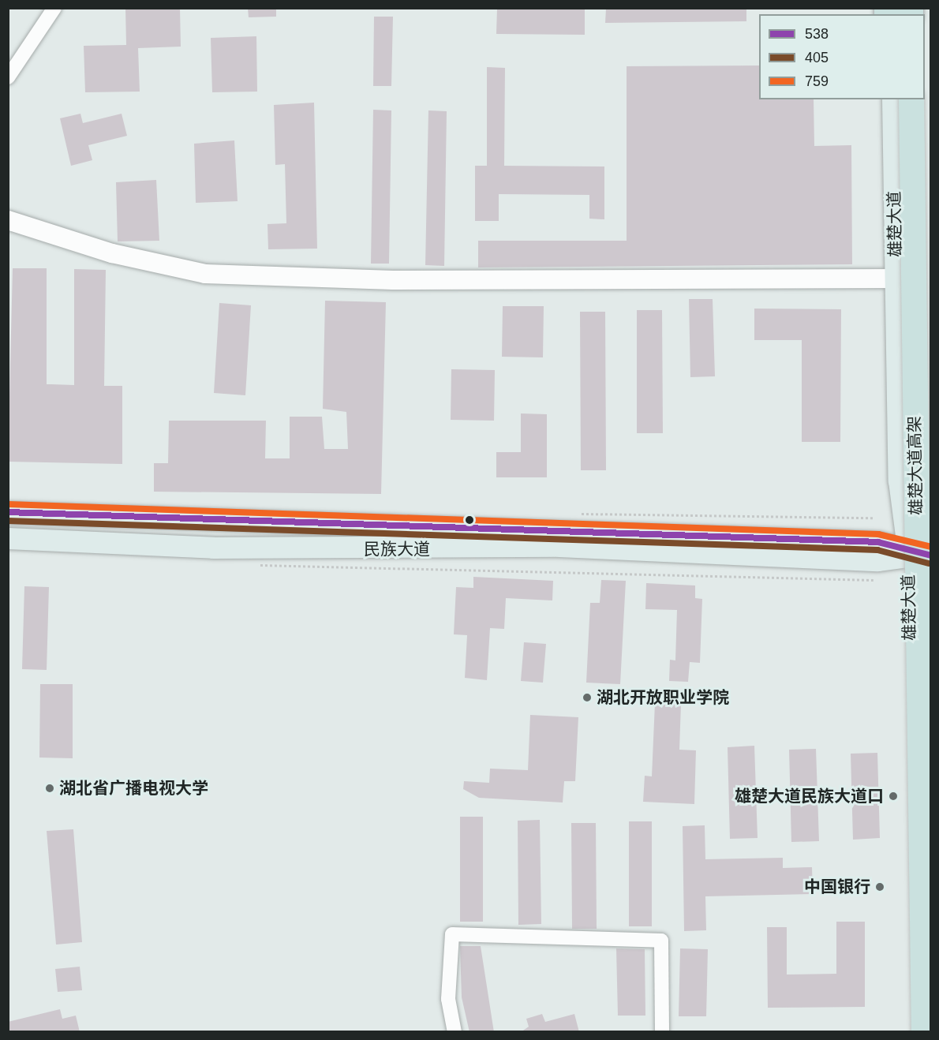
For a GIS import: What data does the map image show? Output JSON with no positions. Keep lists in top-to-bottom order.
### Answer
{
  "streets": {
    "highway": ["雄楚大道高架"],
    "main road": ["雄楚大道", "民族大道"]
  },
  "crossings": [
    ["雄楚大道", "民族大道"]
  ],
  "places": [
    "湖北开放职业学院",
    "湖北省广播电视大学",
    "雄楚大道民族大道口",
    "中国银行"
  ],
  "lines": ["transit line 759", "transit line 538", "transit line 405"],
  "legend": ["538", "405", "759"]
}
